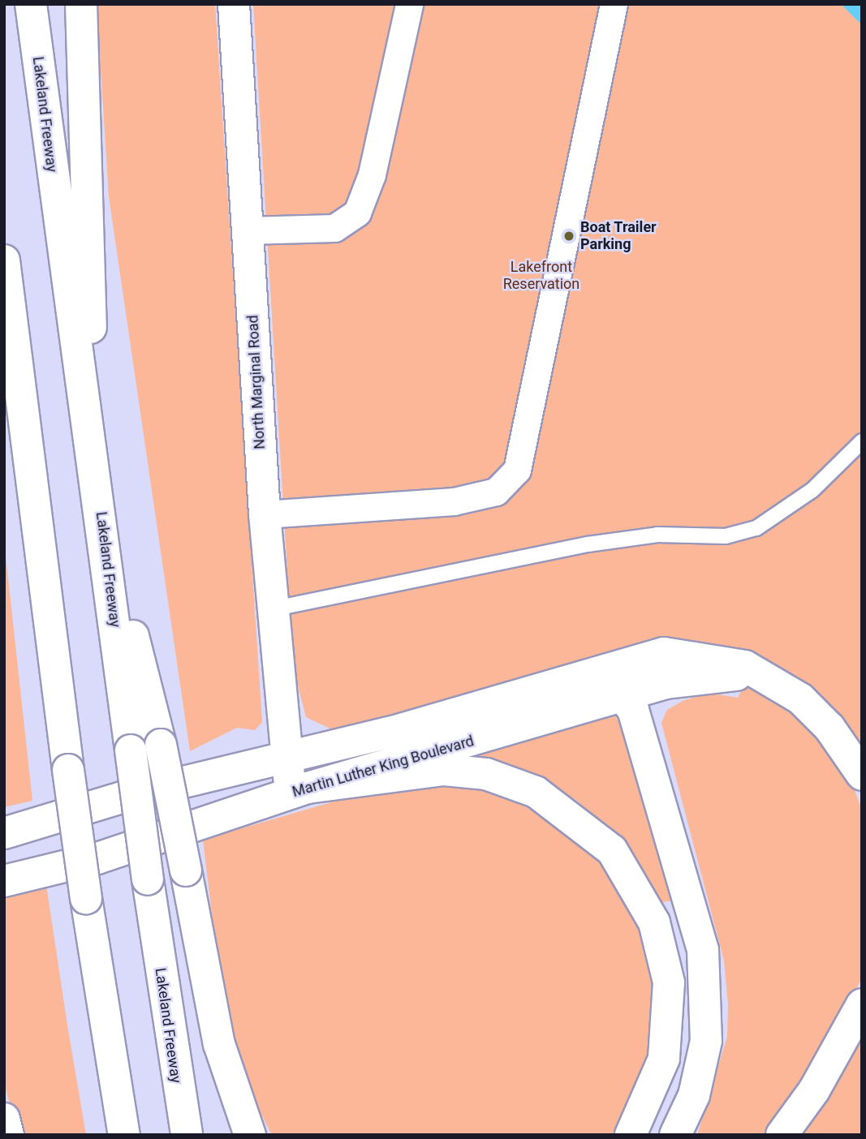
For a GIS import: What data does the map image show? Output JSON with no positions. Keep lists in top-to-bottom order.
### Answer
{
  "streets": {
    "main road": ["Lakeland Freeway", "North Marginal Road", "Martin Luther King Boulevard"]
  },
  "crossings": [
    ["North Marginal Road", "Martin Luther King Boulevard"]
  ],
  "parks": ["Lakefront Reservation"],
  "places": ["Boat Trailer Parking"]
}
